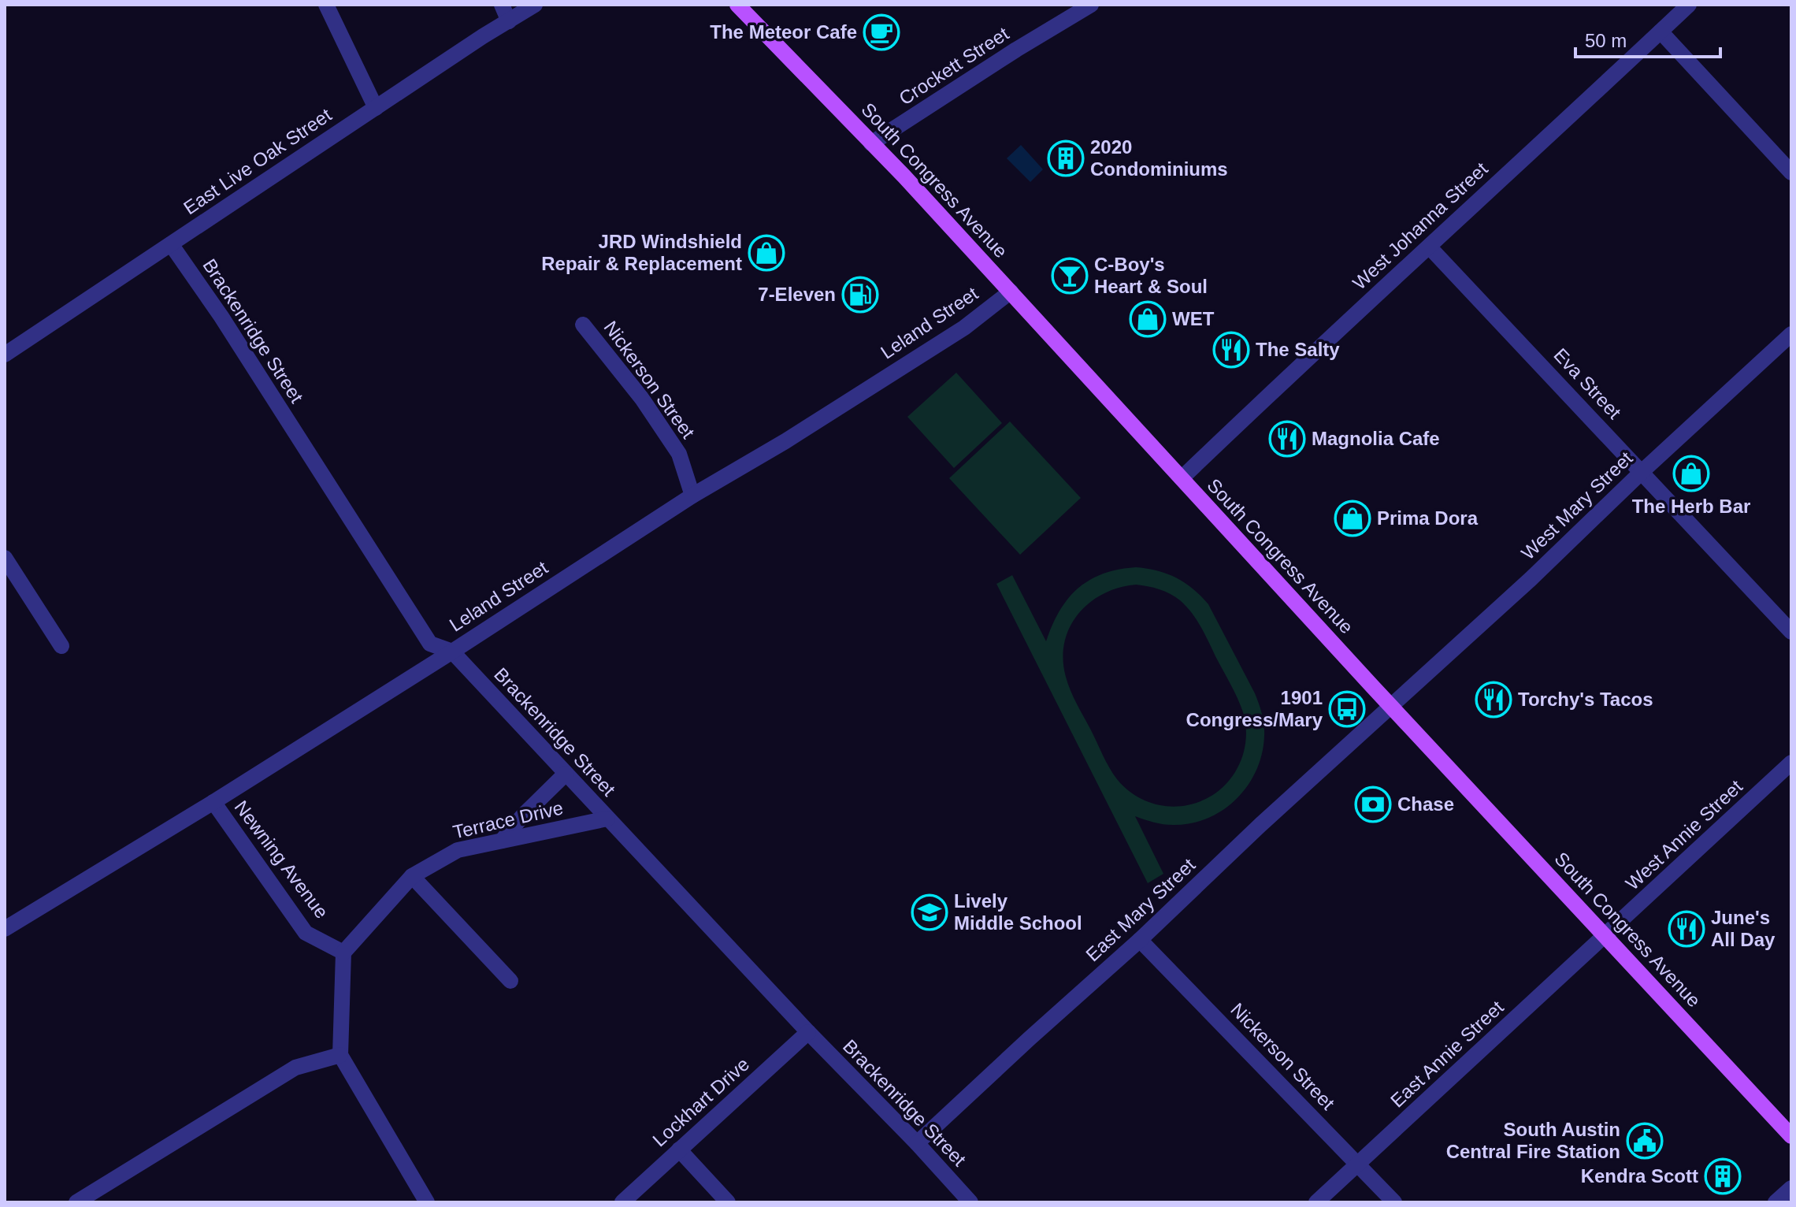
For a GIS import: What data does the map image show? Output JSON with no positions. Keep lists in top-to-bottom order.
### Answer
{
  "streets": {
    "main road": ["South Congress Avenue"],
    "street": [
      "Crockett Street",
      "East Live Oak Street",
      "West Johanna Street",
      "Leland Street",
      "Brackenridge Street",
      "Nickerson Street",
      "Eva Street",
      "West Mary Street",
      "Terrace Drive",
      "West Annie Street",
      "Newning Avenue",
      "East Mary Street",
      "East Annie Street",
      "Lockhart Drive"
    ]
  },
  "crossings": [
    ["Crockett Street", "South Congress Avenue"],
    ["East Live Oak Street", "Brackenridge Street"],
    ["South Congress Avenue", "West Johanna Street"],
    ["South Congress Avenue", "Leland Street"],
    ["South Congress Avenue", "West Mary Street"],
    ["South Congress Avenue", "West Annie Street"],
    ["South Congress Avenue", "East Mary Street"],
    ["South Congress Avenue", "East Annie Street"],
    ["West Johanna Street", "Eva Street"],
    ["Leland Street", "Brackenridge Street"],
    ["Leland Street", "Nickerson Street"],
    ["Leland Street", "Newning Avenue"],
    ["Brackenridge Street", "Terrace Drive"],
    ["Brackenridge Street", "East Mary Street"],
    ["Brackenridge Street", "Lockhart Drive"],
    ["Nickerson Street", "East Mary Street"],
    ["Nickerson Street", "East Annie Street"],
    ["Eva Street", "West Mary Street"],
    ["West Mary Street", "East Mary Street"],
    ["Terrace Drive", "Newning Avenue"],
    ["West Annie Street", "East Annie Street"]
  ],
  "places": {
    "cafe": ["The Meteor Cafe"],
    "building": ["2020 Condominiums", "Kendra Scott"],
    "shop": [
      "JRD Windshield Repair & Replacement",
      "WET",
      "The Herb Bar",
      "Prima Dora"
    ],
    "bar": ["C-Boy's Heart & Soul"],
    "fuel station": ["7-Eleven"],
    "restaurant": [
      "The Salty",
      "Magnolia Cafe",
      "Torchy's Tacos",
      "June's All Day"
    ],
    "bus stop": ["1901 Congress/Mary"],
    "bank": ["Chase"],
    "school or university": ["Lively Middle School"],
    "public building": ["South Austin Central Fire Station"]
  },
  "scale_bar": "50 m"
}
